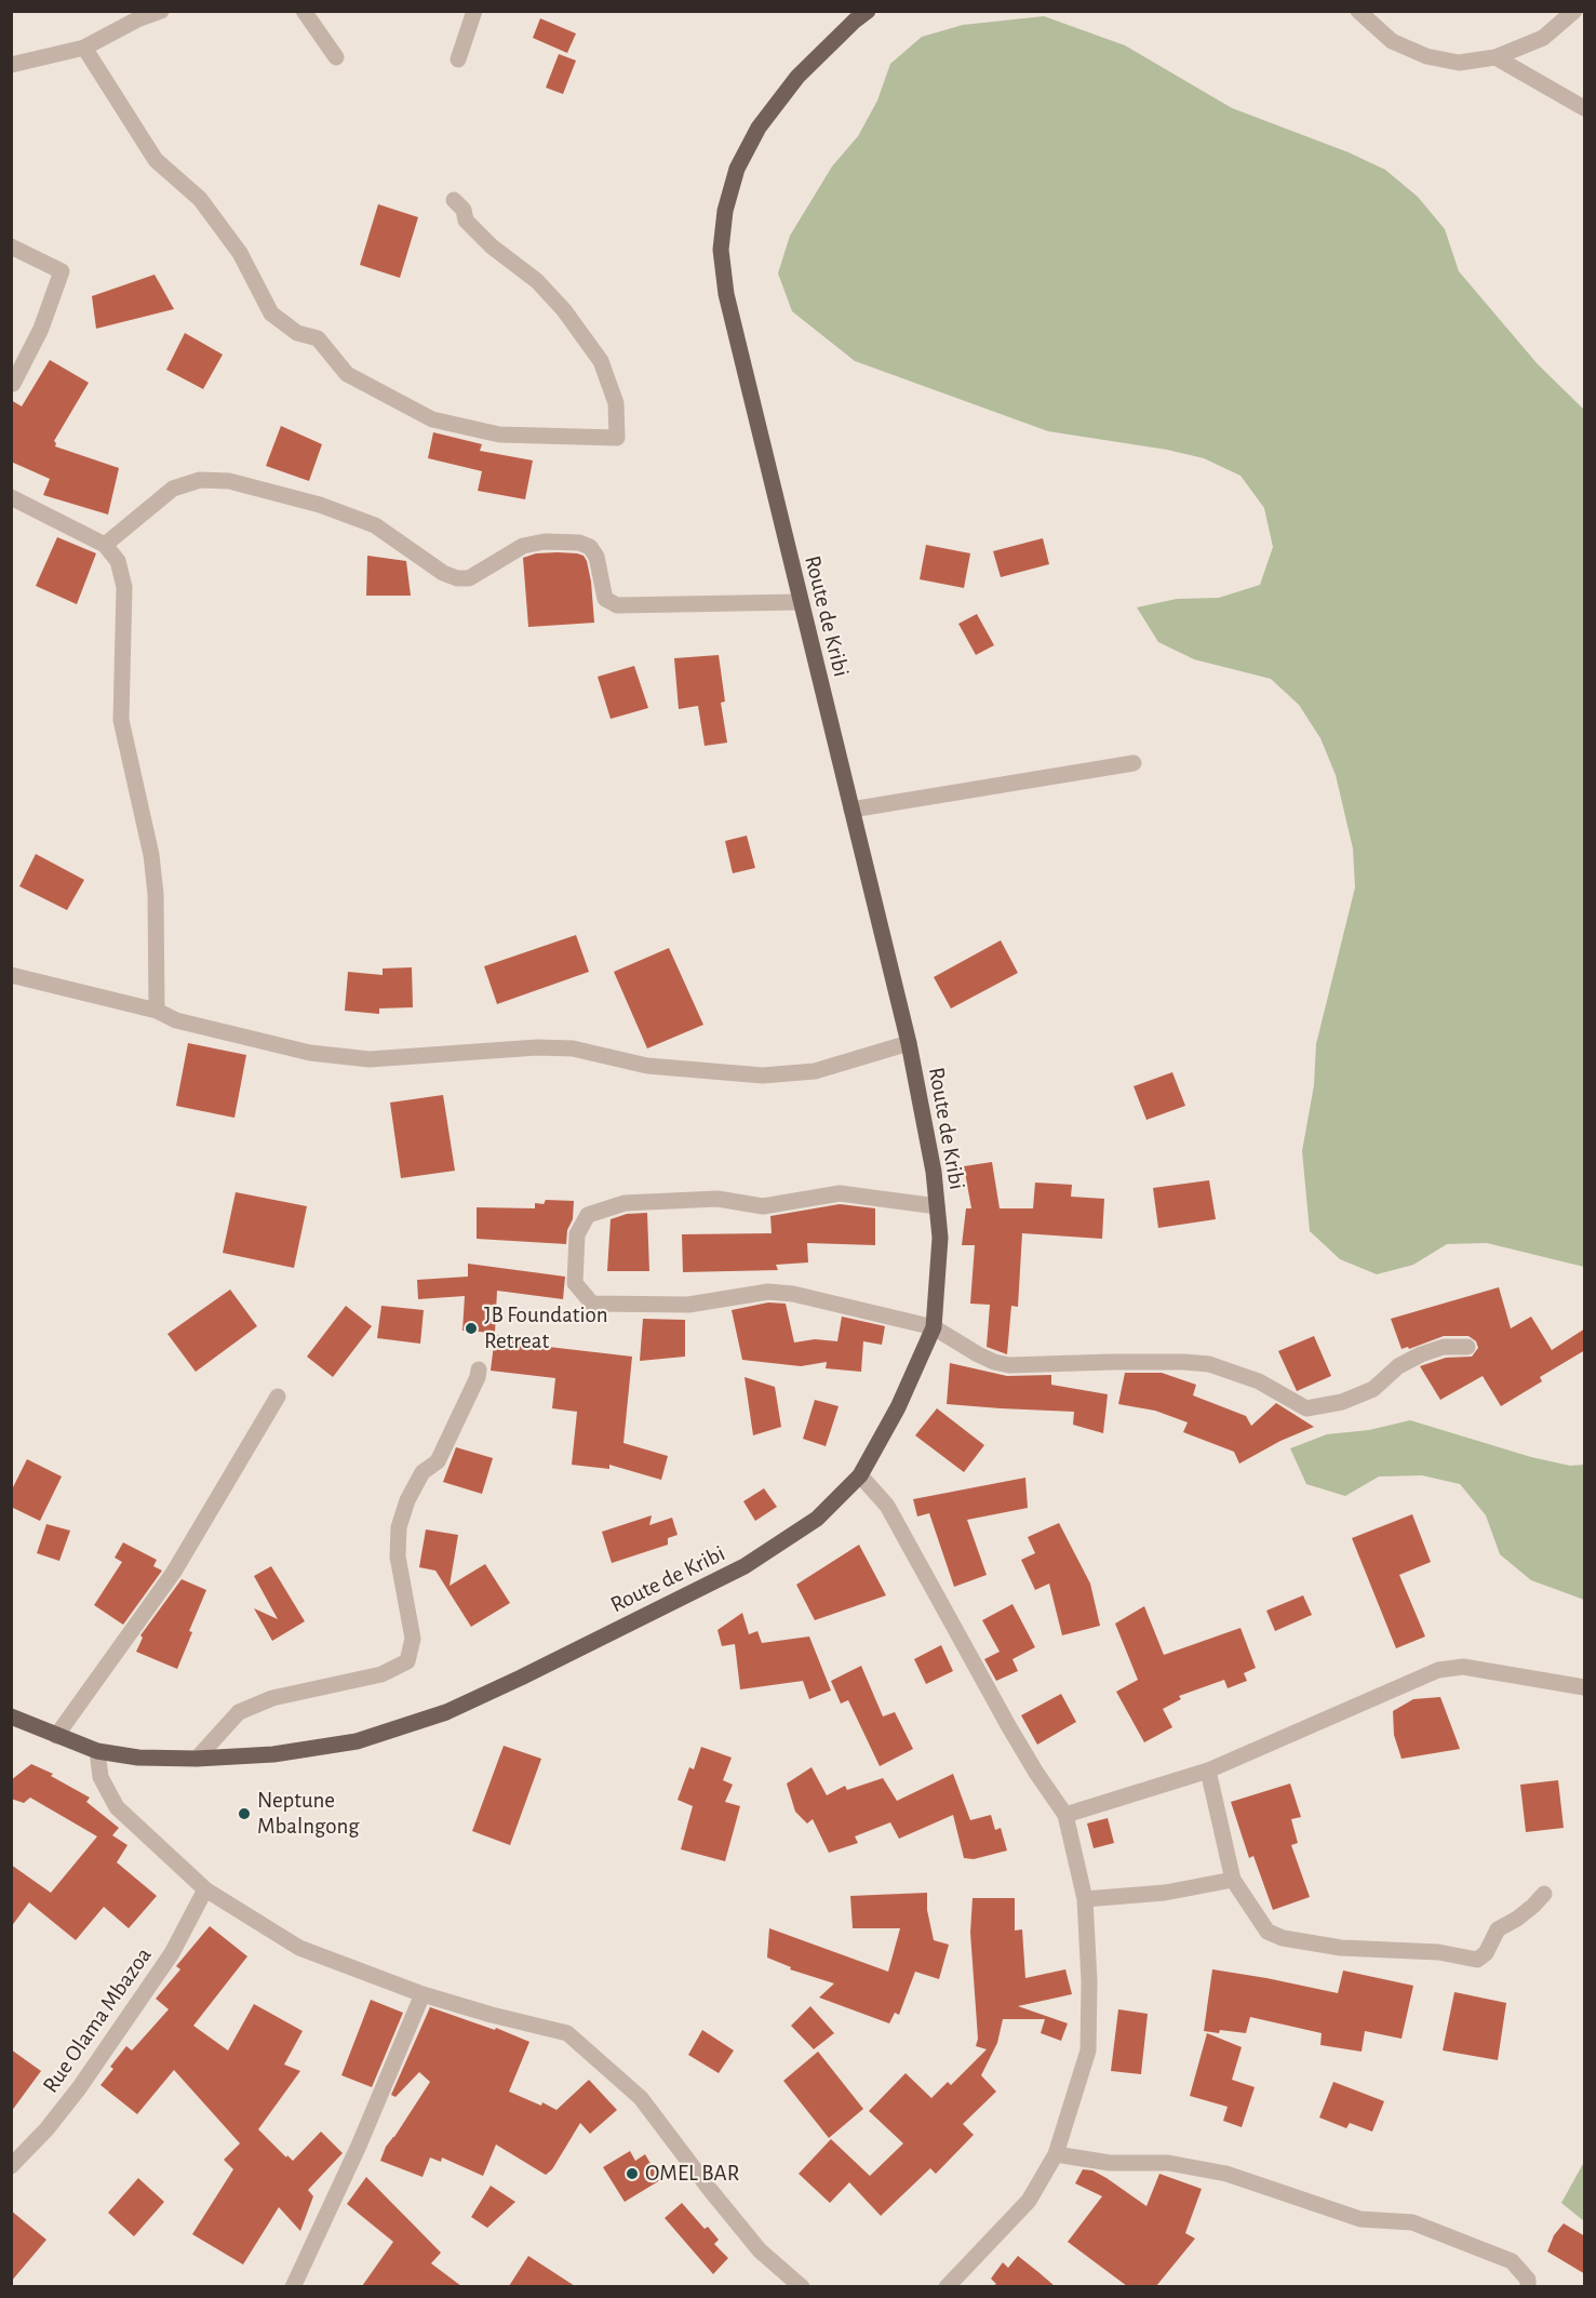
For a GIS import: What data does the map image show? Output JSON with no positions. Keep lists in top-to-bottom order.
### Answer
{
  "streets": {
    "main road": ["Route de Kribi"],
    "street": ["Rue Olama Mbazoa"]
  },
  "places": ["JB Foundation Retreat", "Neptune Mbalngong", "OMEL BAR"]
}
